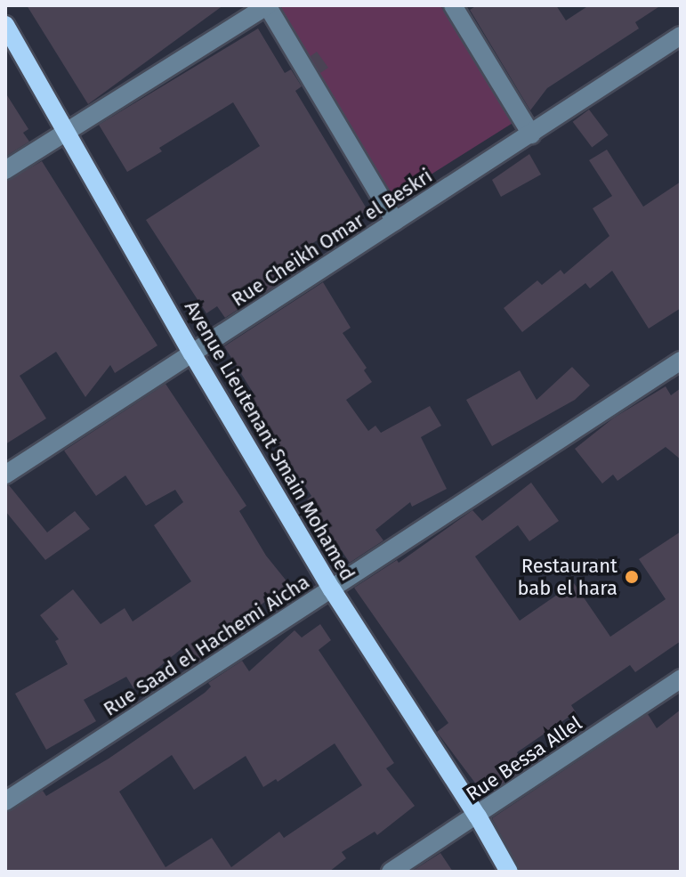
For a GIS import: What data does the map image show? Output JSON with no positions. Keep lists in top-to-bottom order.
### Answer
{
  "streets": {
    "main road": ["Avenue Lieutenant Smain Mohamed"],
    "street": ["Rue Cheikh Omar el Beskri", "Rue Saad el Hachemi Aicha", "Rue Bessa Allel"]
  },
  "crossings": [
    ["Rue Cheikh Omar el Beskri", "Avenue Lieutenant Smain Mohamed"],
    ["Avenue Lieutenant Smain Mohamed", "Rue Saad el Hachemi Aicha"],
    ["Avenue Lieutenant Smain Mohamed", "Rue Bessa Allel"]
  ],
  "places": ["Restaurant bab el hara"]
}
